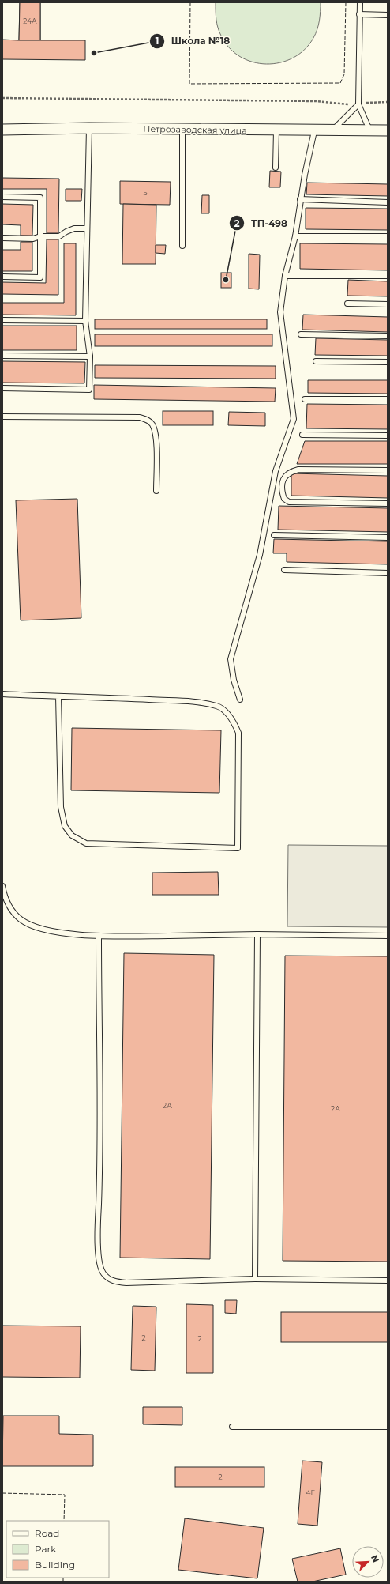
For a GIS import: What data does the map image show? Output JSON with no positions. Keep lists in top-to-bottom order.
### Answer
{
  "streets": {
    "street": ["Петрозаводская улица"]
  },
  "places": ["Школа №18", "ТП-498"],
  "house_numbers": [
    "24А",
    "5",
    "2А",
    "2А",
    "2",
    "2",
    "2",
    "4Г"
  ],
  "legend": ["Road", "Park", "Building"],
  "north": "top right"
}
